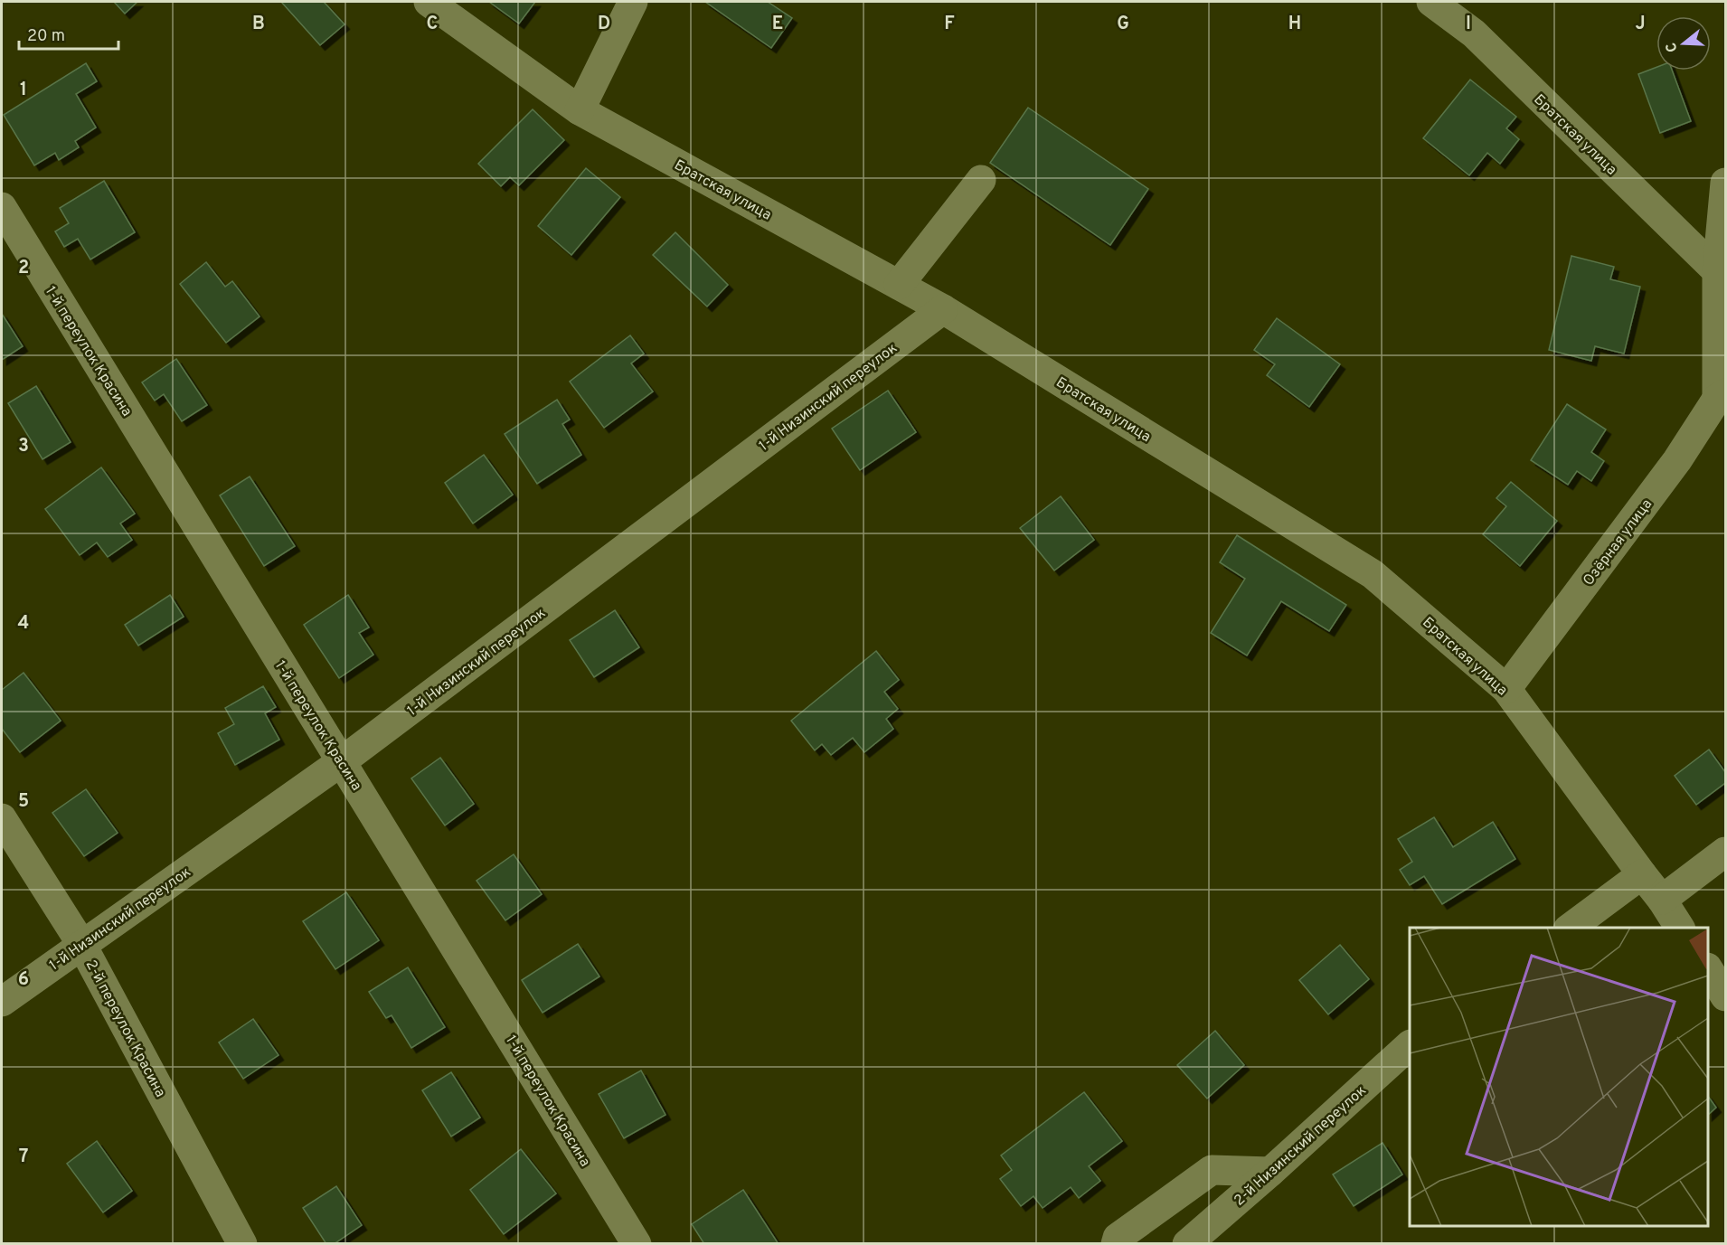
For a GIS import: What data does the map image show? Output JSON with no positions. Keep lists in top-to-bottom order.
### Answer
{
  "streets": {
    "street": [
      "Братская улица",
      "1-й переулок Красина",
      "1-й Низинский переулок",
      "Озёрная улица",
      "2-й переулок Красина",
      "2-й Низинский переулок"
    ]
  },
  "crossings": [
    ["Братская улица", "1-й Низинский переулок"],
    ["Братская улица", "Озёрная улица"],
    ["1-й переулок Красина", "1-й Низинский переулок"],
    ["1-й Низинский переулок", "2-й переулок Красина"]
  ],
  "scale_bar": "20 m",
  "north": "left",
  "grid": {
    "columns": [
      "B",
      "C",
      "D",
      "E",
      "F",
      "G",
      "H",
      "I",
      "J"
    ],
    "rows": [
      "1",
      "2",
      "3",
      "4",
      "5",
      "6",
      "7"
    ]
  }
}
